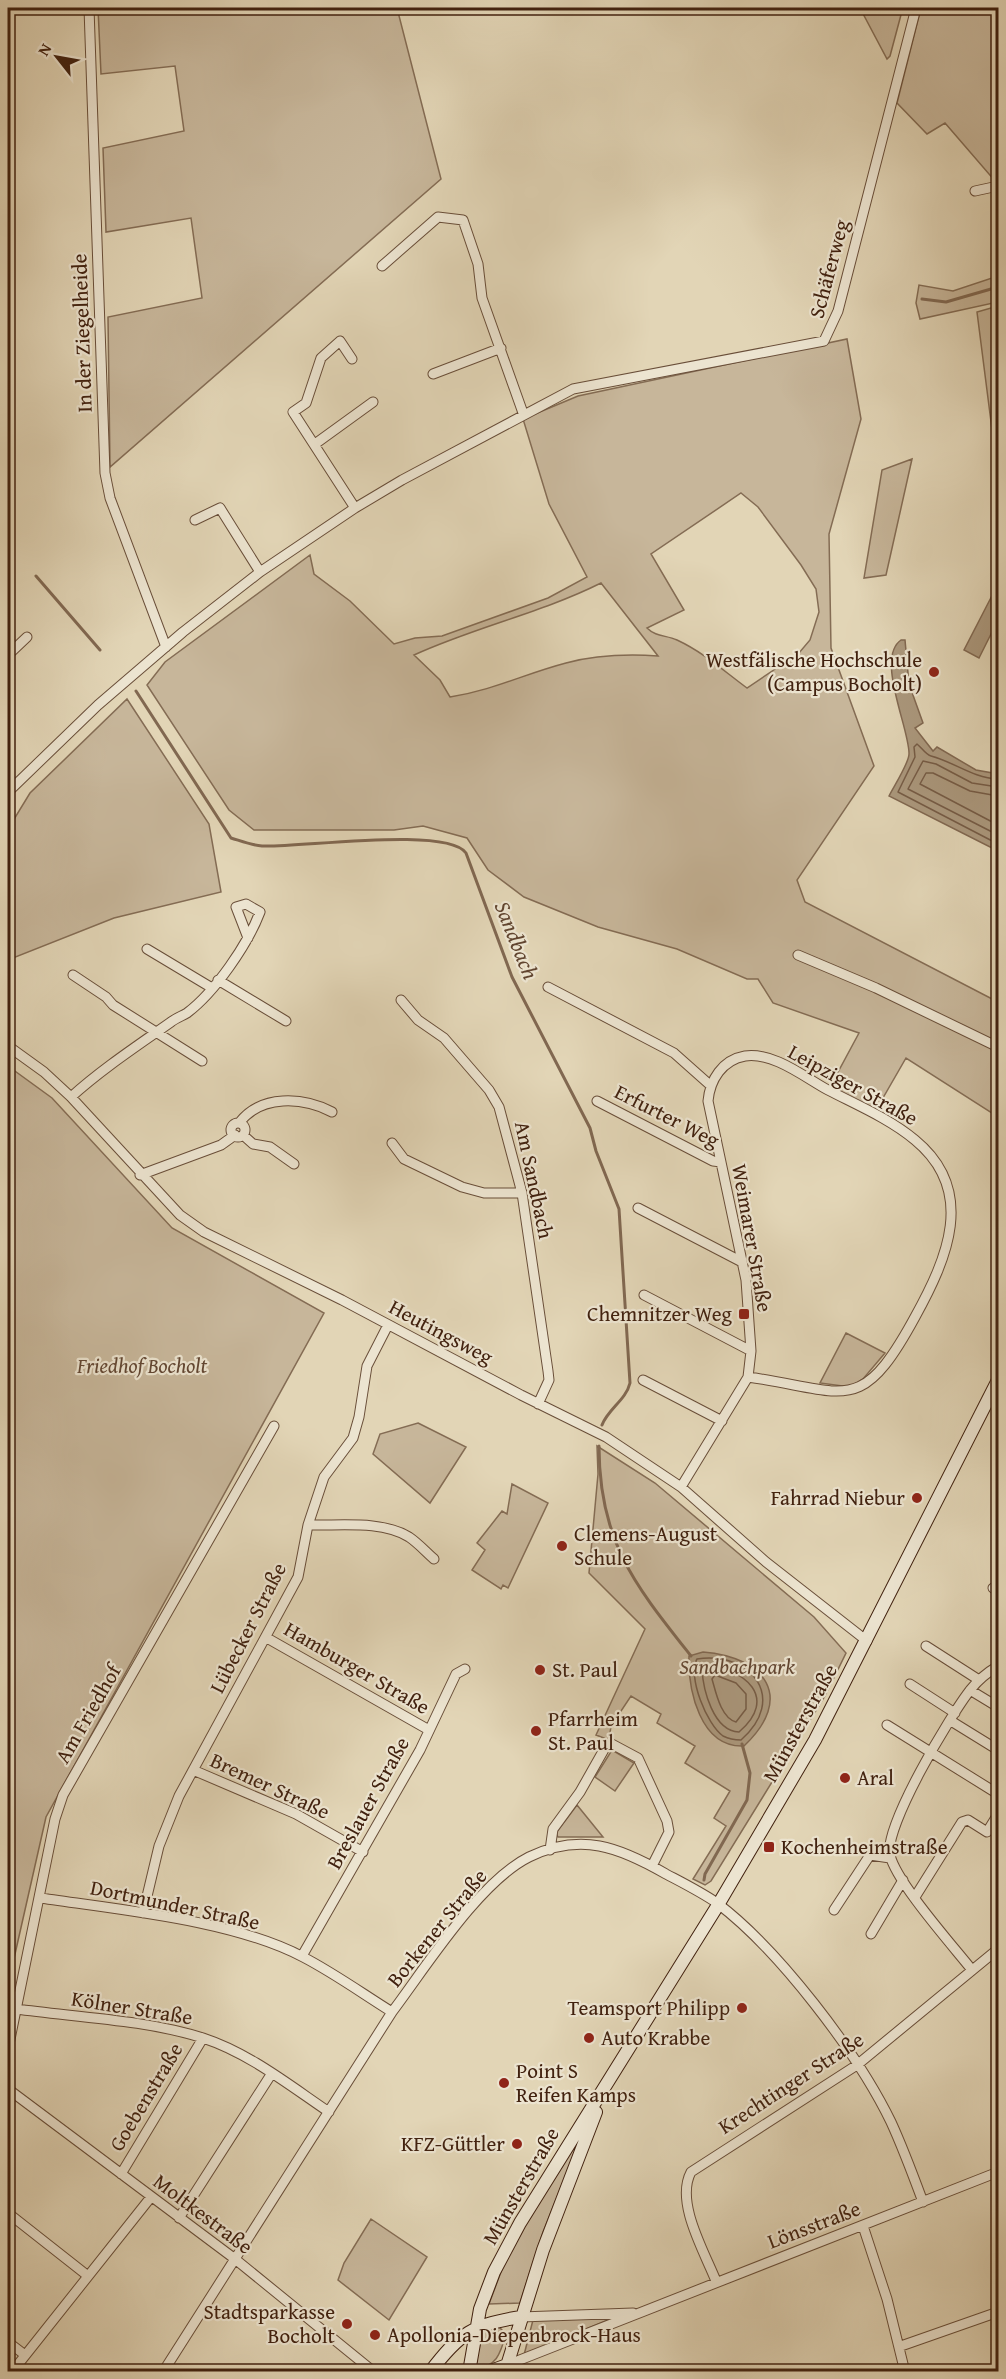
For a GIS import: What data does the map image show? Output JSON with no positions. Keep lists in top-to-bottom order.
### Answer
{
  "streets": {
    "main road": ["Münsterstraße"],
    "street": [
      "Schäferweg",
      "In der Ziegelheide",
      "Leipziger Straße",
      "Erfurter Weg",
      "Am Sandbach",
      "Weimarer Straße",
      "Heutingsweg",
      "Lübecker Straße",
      "Hamburger Straße",
      "Am Friedhof",
      "Bremer Straße",
      "Breslauer Straße",
      "Dortmunder Straße",
      "Borkener Straße",
      "Kölner Straße",
      "Krechtinger Straße",
      "Goebenstraße",
      "Moltkestraße",
      "Lönsstraße"
    ]
  },
  "crossings": [
    ["Schäferweg", "In der Ziegelheide"],
    ["Leipziger Straße", "Weimarer Straße"],
    ["Erfurter Weg", "Weimarer Straße"],
    ["Am Sandbach", "Heutingsweg"],
    ["Weimarer Straße", "Heutingsweg"],
    ["Heutingsweg", "Lübecker Straße"],
    ["Heutingsweg", "Münsterstraße"],
    ["Lübecker Straße", "Hamburger Straße"],
    ["Lübecker Straße", "Bremer Straße"],
    ["Lübecker Straße", "Dortmunder Straße"],
    ["Hamburger Straße", "Breslauer Straße"],
    ["Am Friedhof", "Dortmunder Straße"],
    ["Am Friedhof", "Kölner Straße"],
    ["Münsterstraße", "Borkener Straße"],
    ["Münsterstraße", "Lönsstraße"],
    ["Bremer Straße", "Breslauer Straße"],
    ["Breslauer Straße", "Dortmunder Straße"],
    ["Dortmunder Straße", "Borkener Straße"],
    ["Borkener Straße", "Kölner Straße"],
    ["Borkener Straße", "Moltkestraße"],
    ["Kölner Straße", "Goebenstraße"],
    ["Krechtinger Straße", "Lönsstraße"],
    ["Goebenstraße", "Moltkestraße"]
  ],
  "water": ["Sandbach"],
  "parks": ["Friedhof Bocholt", "Sandbachpark"],
  "places": {
    "other": [
      "Westfälische Hochschule (Campus Bocholt)",
      "Fahrrad Niebur",
      "Clemens-August Schule",
      "St. Paul",
      "Pfarrheim St. Paul",
      "Aral",
      "Teamsport Philipp",
      "Auto Krabbe",
      "Point S Reifen Kamps",
      "KFZ-Güttler",
      "Stadtsparkasse Bocholt",
      "Apollonia-Diepenbrock-Haus"
    ],
    "transit": ["Chemnitzer Weg", "Kochenheimstraße"]
  },
  "north": "top left"
}
